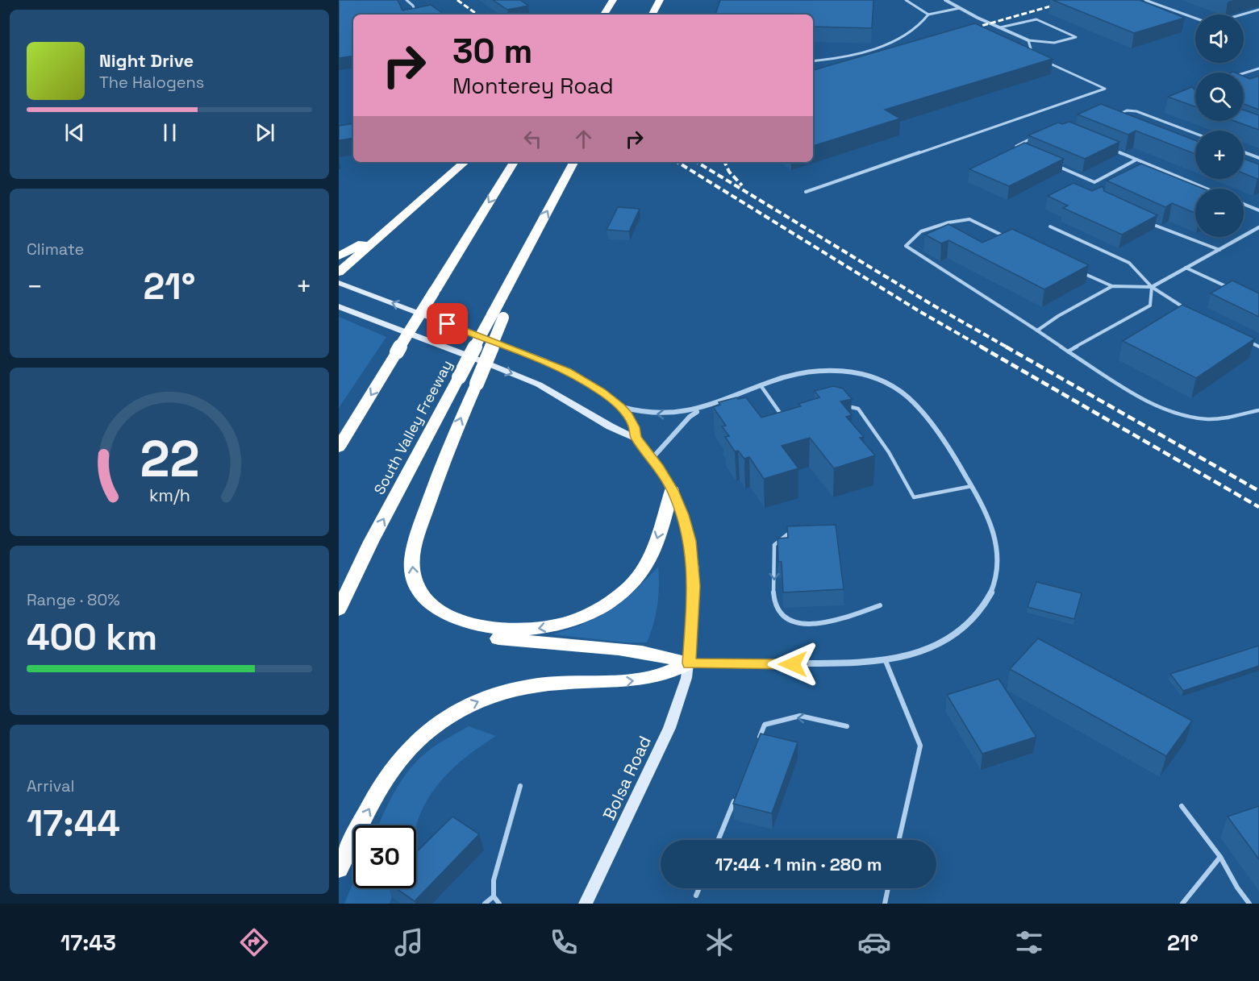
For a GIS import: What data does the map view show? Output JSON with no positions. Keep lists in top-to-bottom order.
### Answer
{
  "streets": {
    "highway": ["South Valley Freeway"],
    "main road": ["Bolsa Road"]
  },
  "page": {
    "map_buttons": ["+", "−"],
    "turn": ["30 m", "Monterey Road"],
    "song": ["Night Drive", "The Halogens"],
    "tile": [
      "Climate",
      ["Range · 80%", "400 km"],
      ["Arrival", "17:44"]
    ],
    "heat": ["−", "21°", "+"],
    "limit": "30",
    "trip": "17:44 · 1 min · 280 m",
    "tabs": ["17:43", "21°"],
    "gauge": ["22", "km/h"]
  }
}
